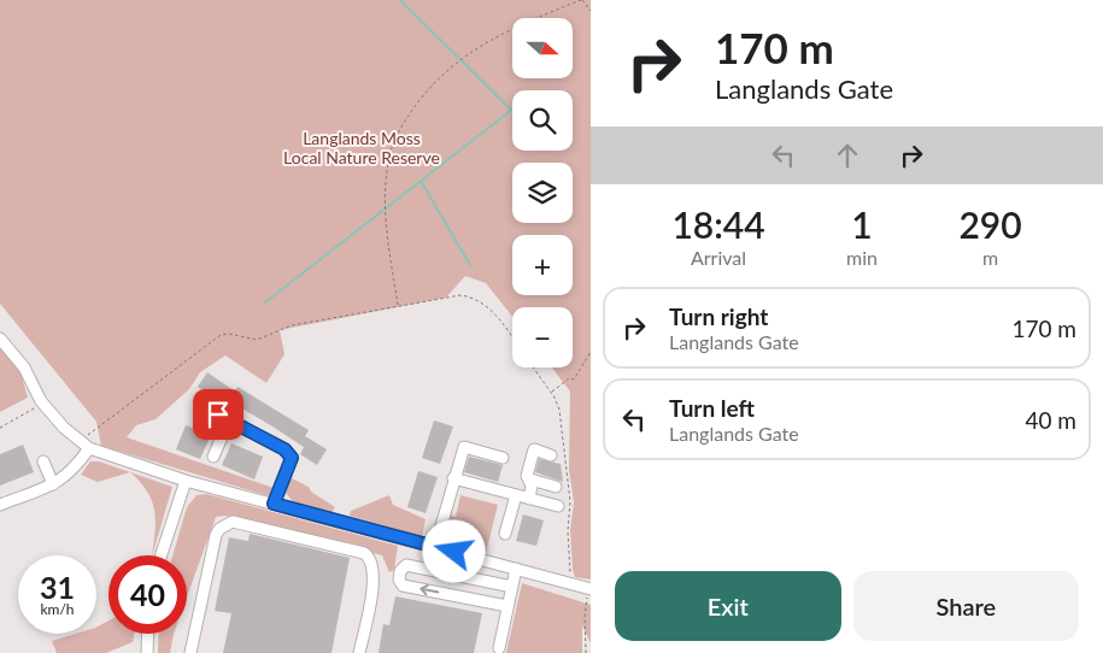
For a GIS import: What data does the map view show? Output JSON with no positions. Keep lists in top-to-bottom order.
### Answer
{
  "parks": ["Langlands Moss Local Nature Reserve"],
  "north": "right",
  "page": {
    "turn": ["170 m", "Langlands Gate"],
    "map_buttons": ["+", "−"],
    "eta": [
      "18:44",
      "Arrival",
      "1",
      "min",
      "290",
      "m"
    ],
    "list": [
      {
        "name": "Turn right",
        "note": "Langlands Gate",
        "value": "170 m"
      },
      {
        "name": "Turn left",
        "note": "Langlands Gate",
        "value": "40 m"
      }
    ],
    "speed": "31 km/h",
    "limit": "40",
    "buttons": ["Exit", "Share"]
  }
}
